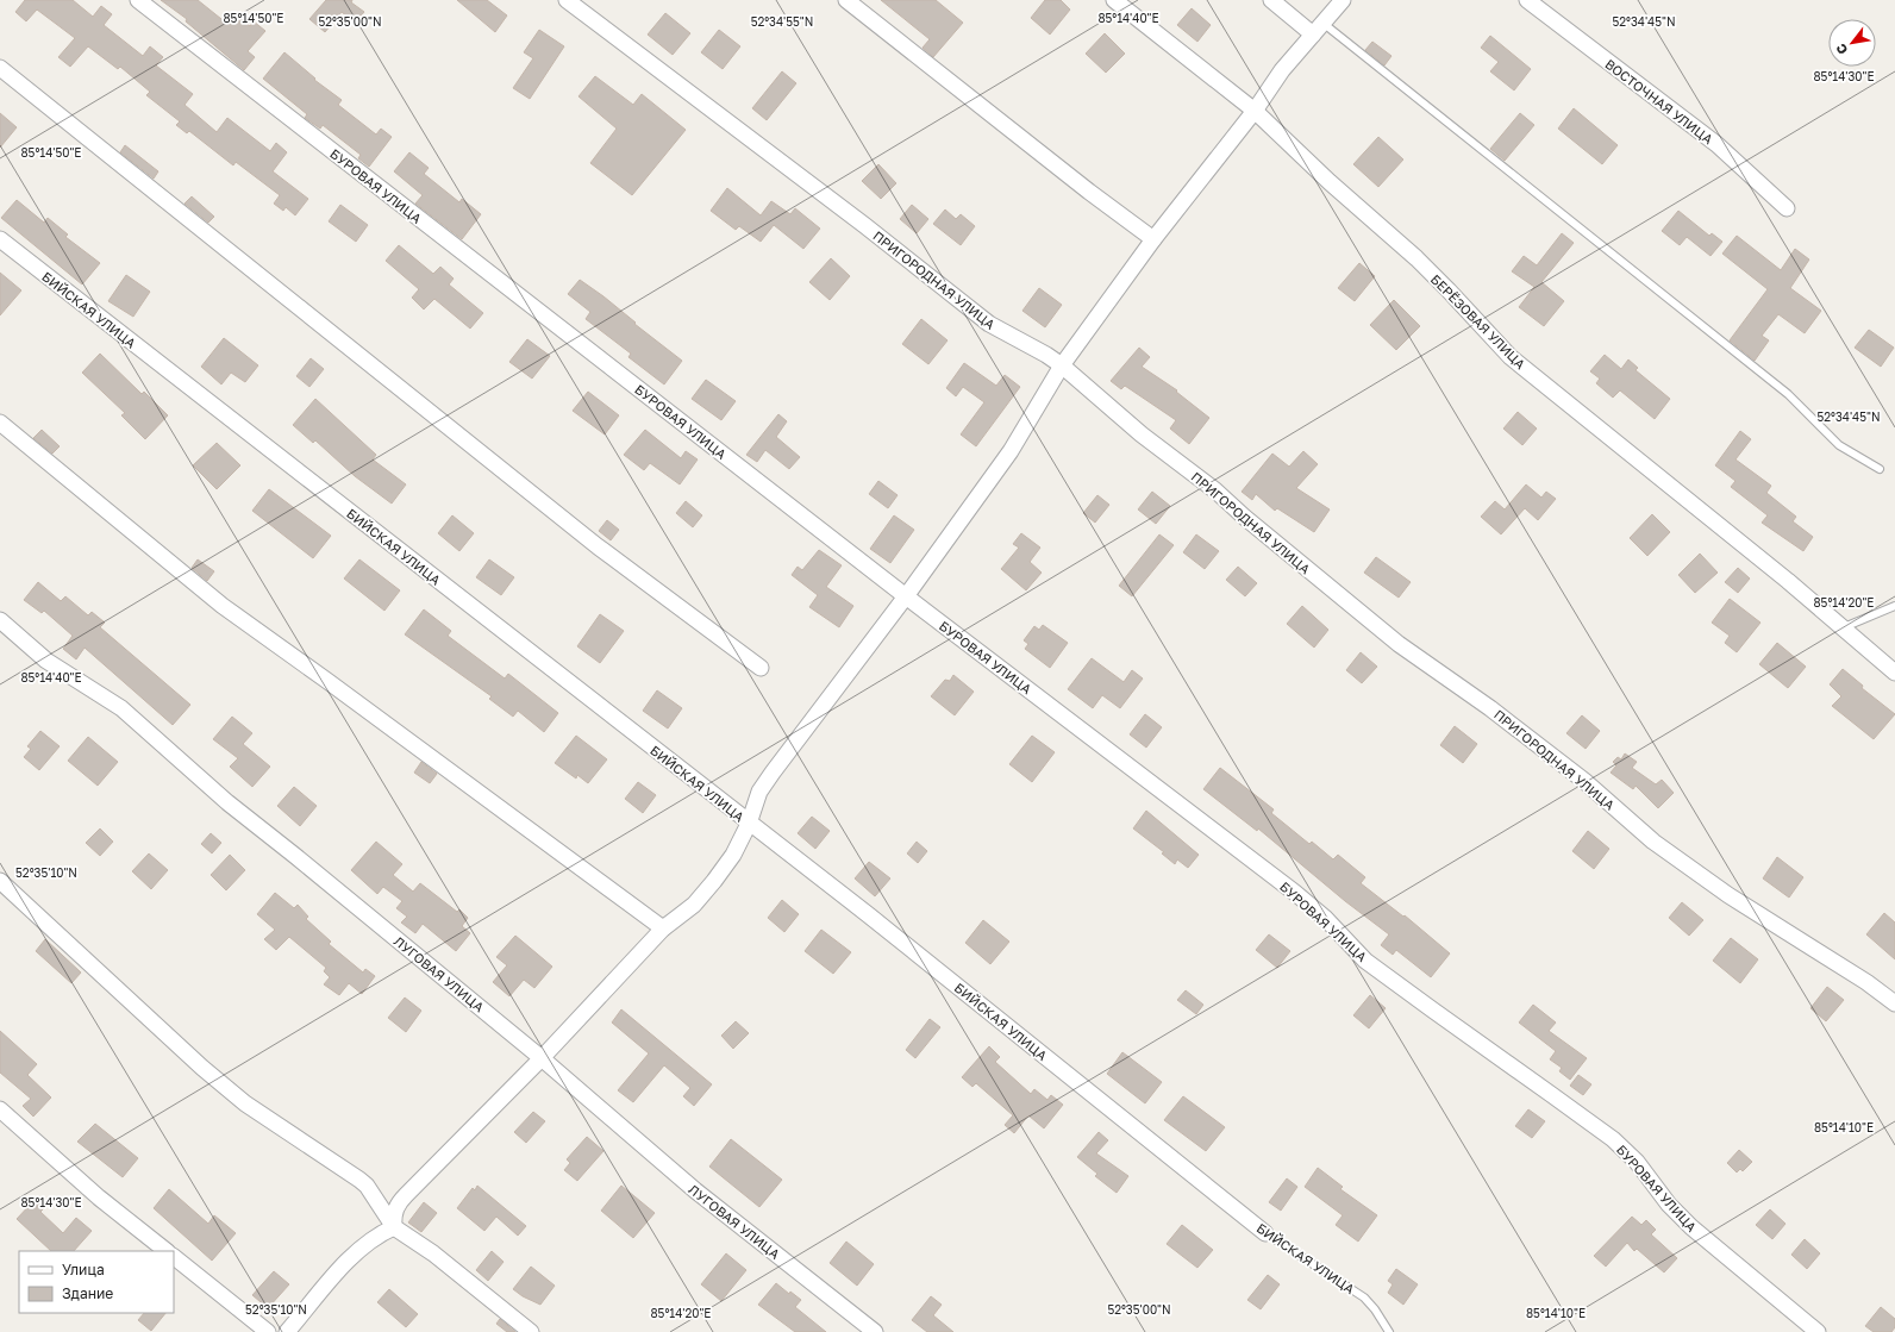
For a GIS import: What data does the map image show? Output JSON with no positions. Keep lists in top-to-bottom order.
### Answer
{
  "streets": {
    "street": [
      "ВОСТОЧНАЯ УЛИЦА",
      "БУРОВАЯ УЛИЦА",
      "ПРИГОРОДНАЯ УЛИЦА",
      "БИЙСКАЯ УЛИЦА",
      "БЕРЁЗОВАЯ УЛИЦА",
      "ЛУГОВАЯ УЛИЦА"
    ]
  },
  "legend": ["Улица", "Здание"],
  "north": "bottom left",
  "coordinates": [
    "85°14'50\"E",
    "85°14'40\"E",
    "52°35'00\"N",
    "52°34'55\"N",
    "52°34'45\"N",
    "85°14'30\"E",
    "85°14'20\"E",
    "52°35'10\"N",
    "85°14'10\"E"
  ]
}
